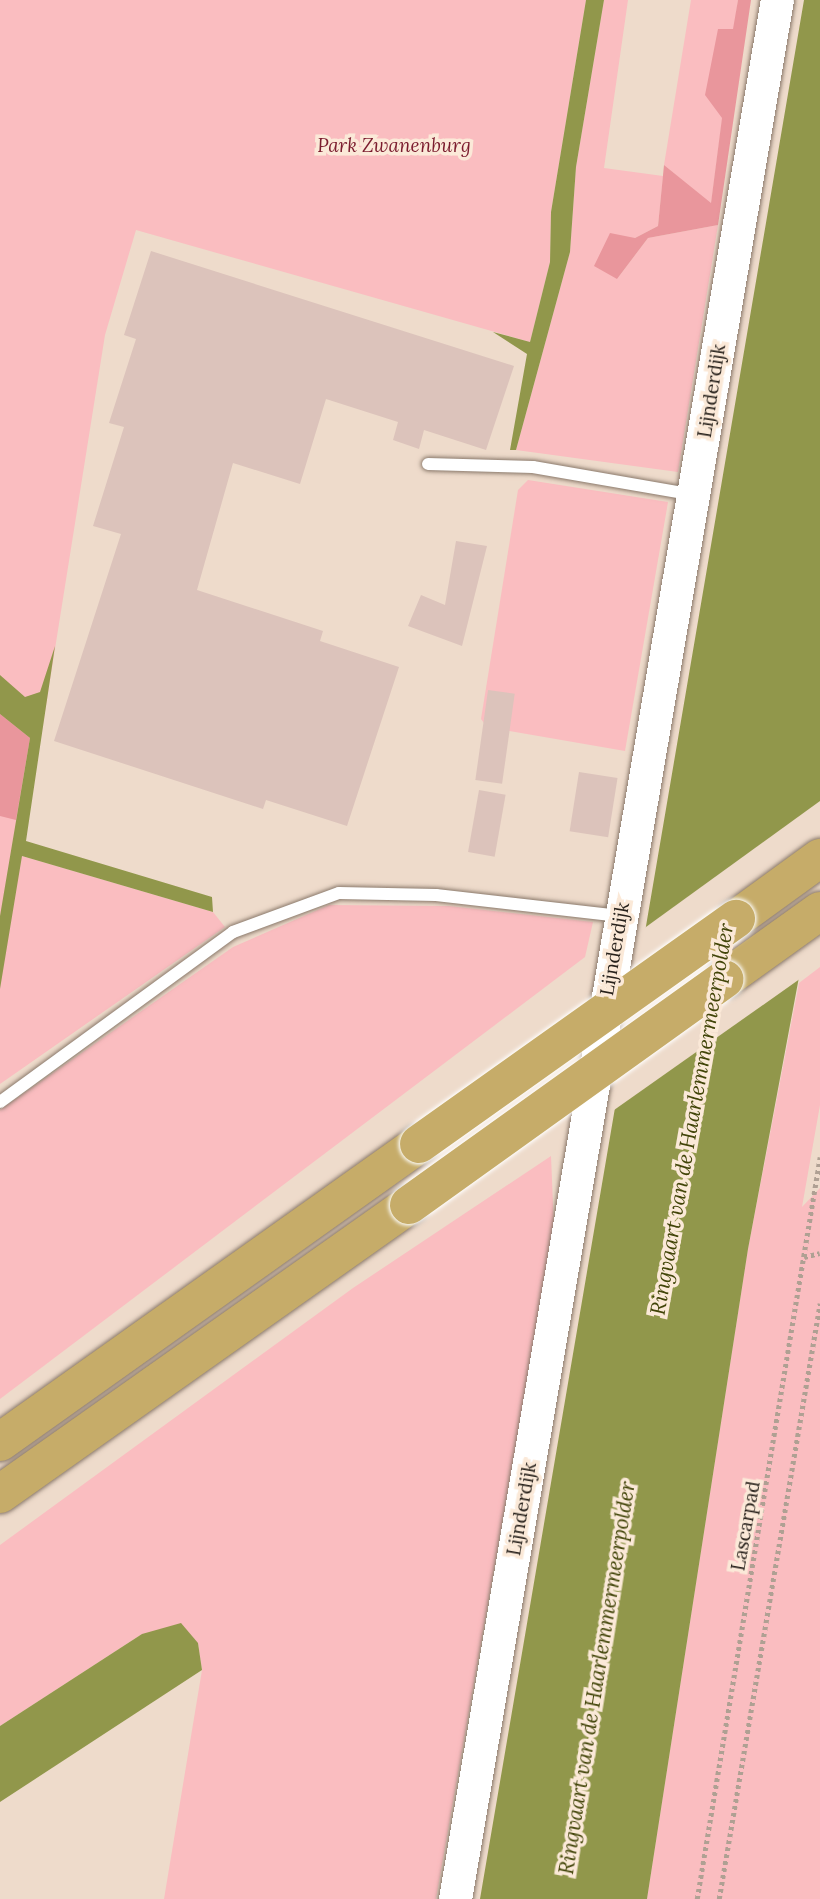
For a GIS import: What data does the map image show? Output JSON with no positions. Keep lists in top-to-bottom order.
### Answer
{
  "streets": {
    "street": ["Lijnderdijk"],
    "path": ["Lascarpad"]
  },
  "water": ["Ringvaart van de Haarlemmermeerpolder"],
  "parks": ["Park Zwanenburg"]
}
